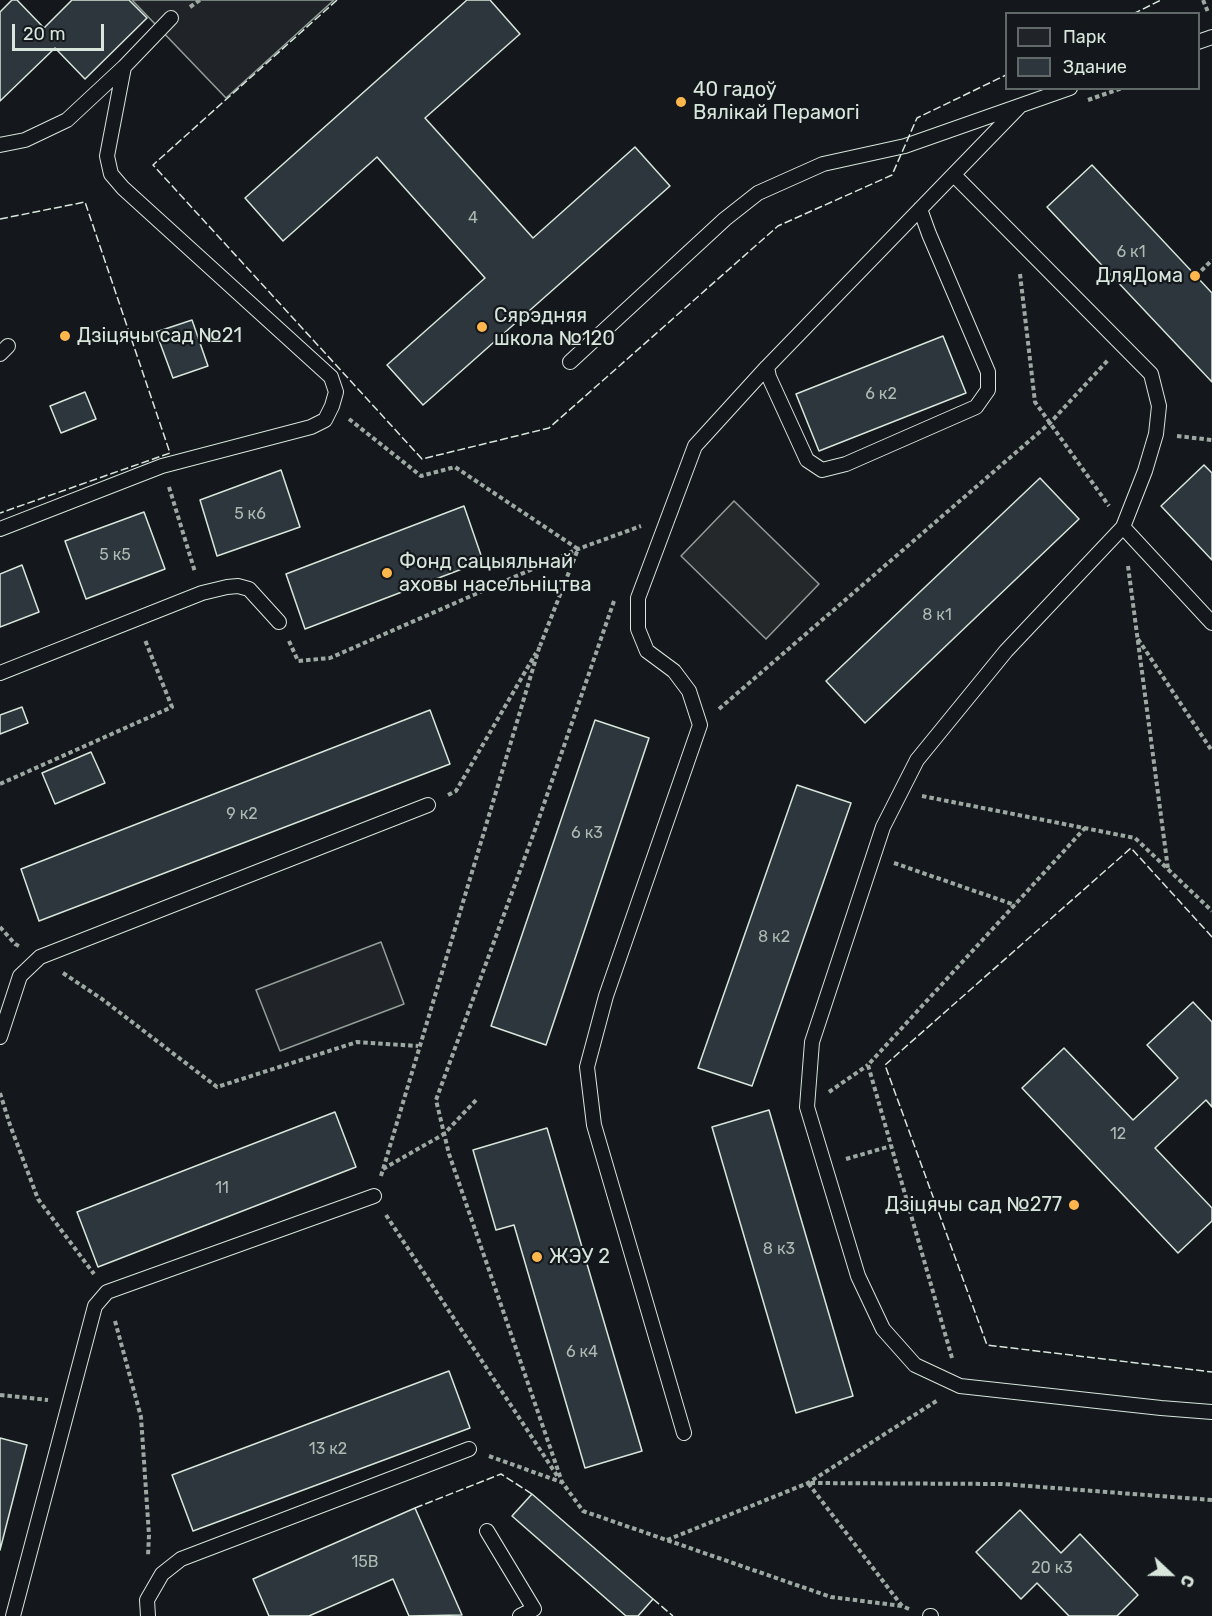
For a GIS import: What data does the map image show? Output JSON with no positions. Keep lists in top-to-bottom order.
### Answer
{
  "places": [
    "40 гадоў Вялікай Перамогі",
    "ДляДома",
    "Сярэдняя школа №120",
    "Дзіцячы сад №21",
    "Фонд сацыяльнай аховы насельніцтва",
    "Дзіцячы сад №277",
    "ЖЭУ 2"
  ],
  "house_numbers": [
    "4",
    "6 к1",
    "6 к2",
    "5 к6",
    "5 к5",
    "8 к1",
    "9 к2",
    "6 к3",
    "8 к2",
    "12",
    "11",
    "8 к3",
    "6 к4",
    "13 к2",
    "15В",
    "20 к3"
  ],
  "legend": ["Парк", "Здание"],
  "scale_bar": "20 m",
  "north": "right"
}
